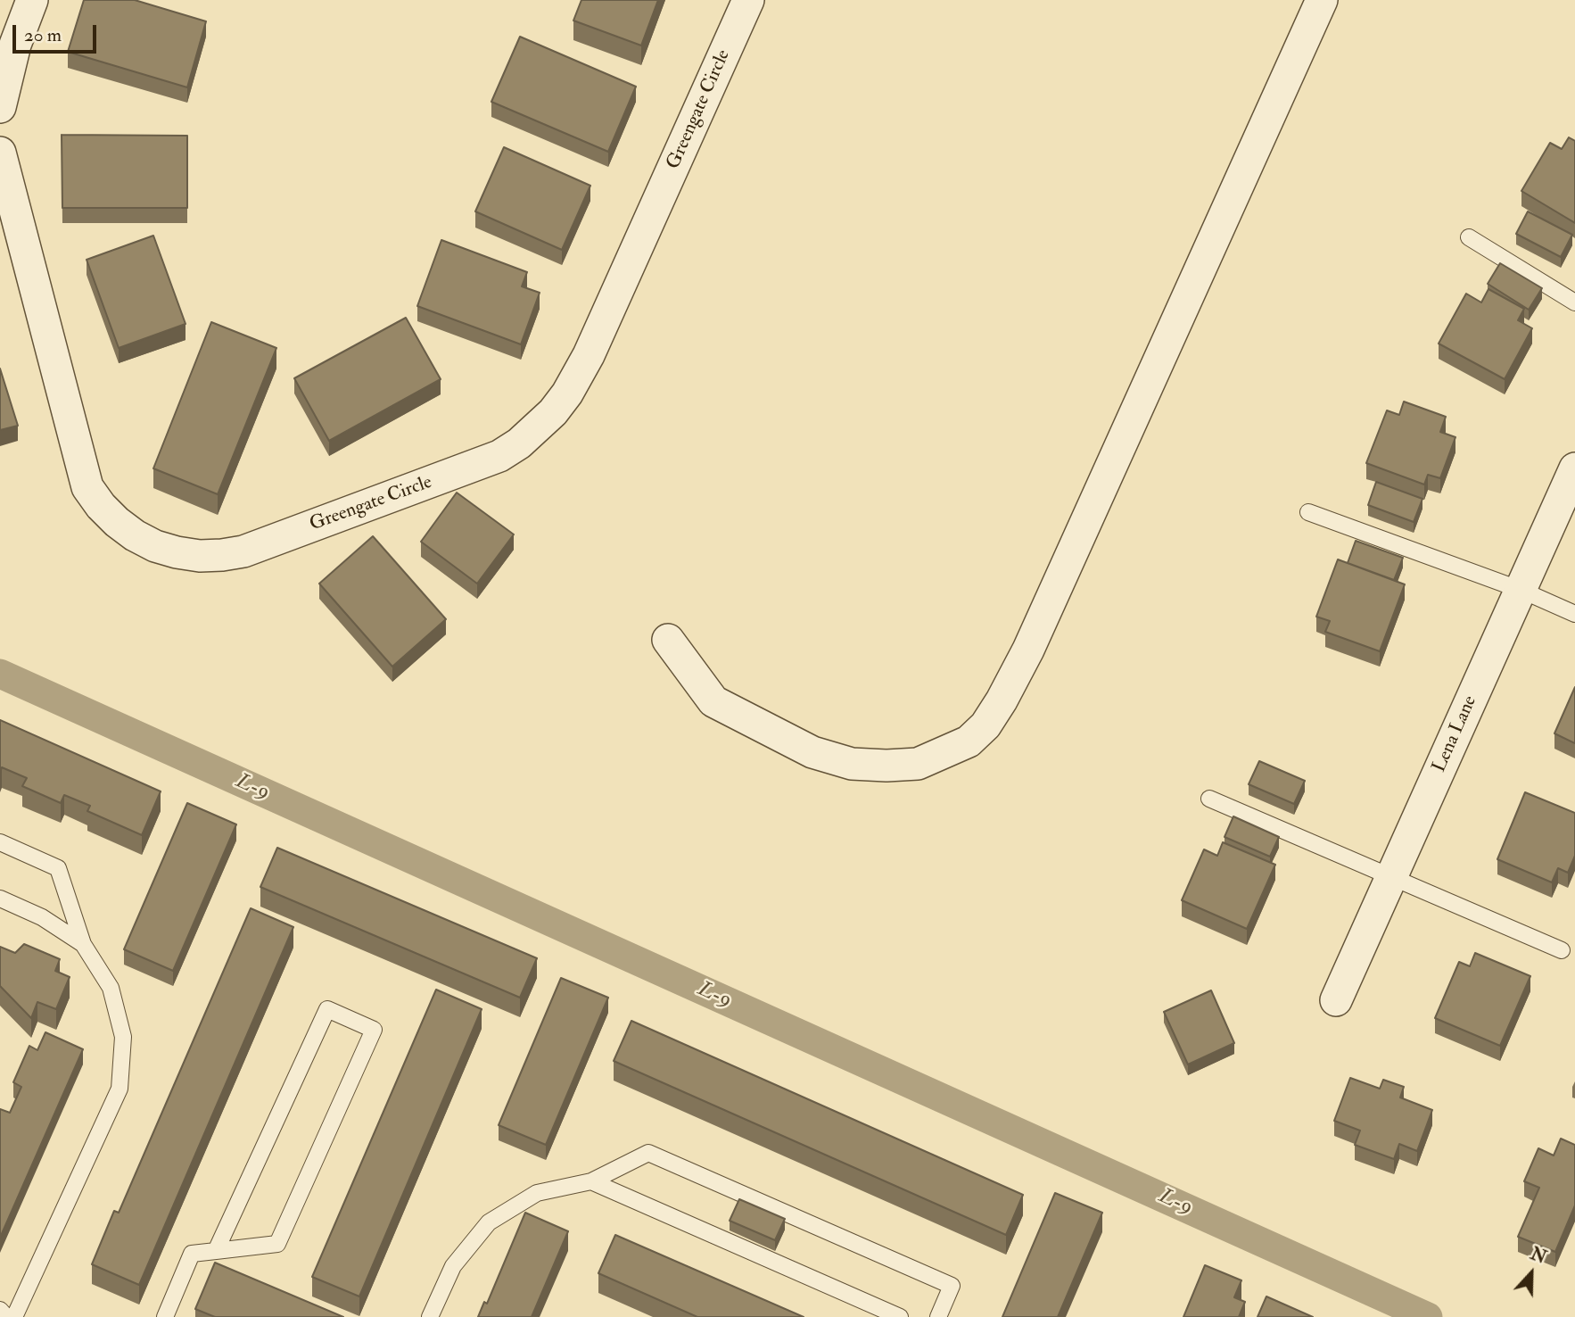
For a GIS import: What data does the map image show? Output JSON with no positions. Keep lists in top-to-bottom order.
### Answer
{
  "streets": {
    "street": ["Greengate Circle", "Lena Lane"]
  },
  "water": ["L-9"],
  "scale_bar": "20 m",
  "north": "top"
}
